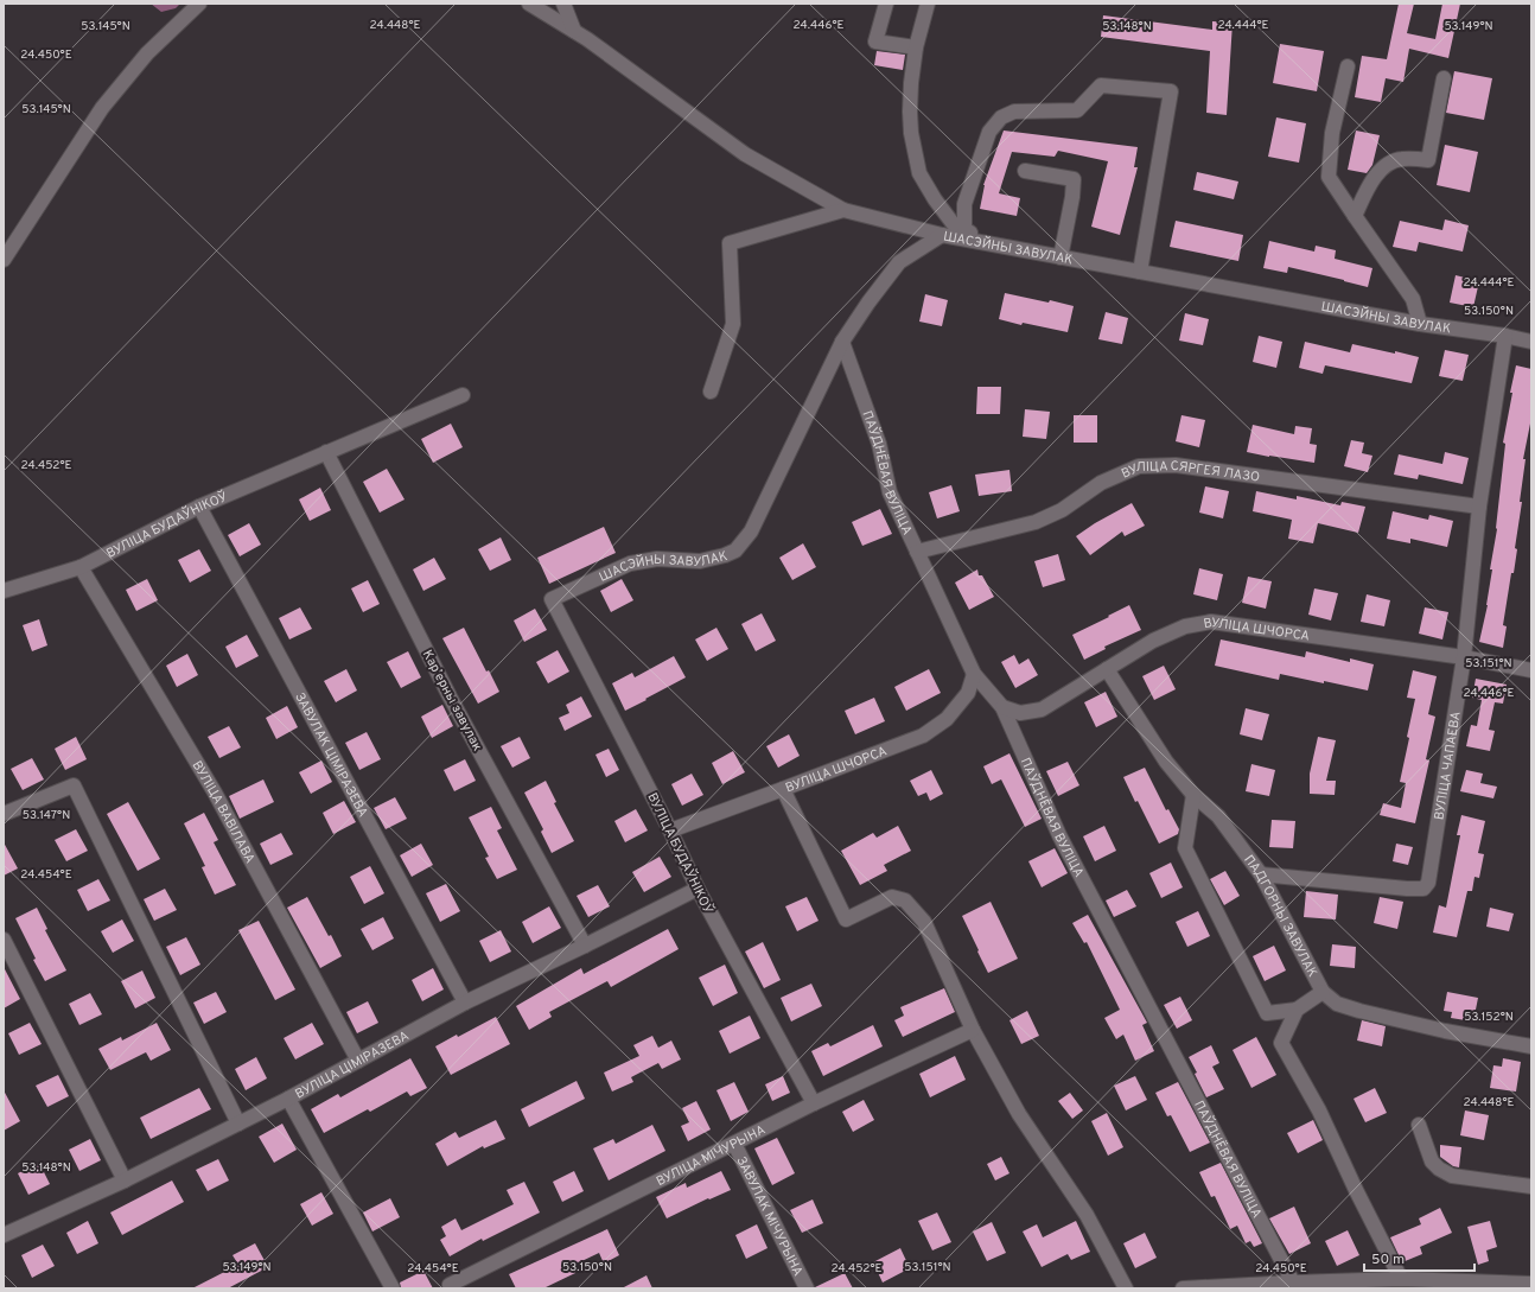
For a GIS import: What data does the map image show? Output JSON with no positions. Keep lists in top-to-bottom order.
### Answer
{
  "streets": {
    "street": [
      "ШАСЭЙНЫ ЗАВУЛАК",
      "ПАЎДНЁВАЯ ВУЛІЦА",
      "ВУЛІЦА СЯРГЕЯ ЛАЗО",
      "ВУЛІЦА БУДАЎНІКОЎ",
      "ВУЛІЦА ШЧОРСА",
      "Карʼерны завулак",
      "ЗАВУЛАК ЦІМІРАЗЕВА",
      "ВУЛІЦА ЧАПАЕВА",
      "ВУЛІЦА ВАВІЛАВА",
      "ПАДГОРНЫ ЗАВУЛАК",
      "ВУЛІЦА ЦІМІРАЗЕВА",
      "ВУЛІЦА МІЧУРЫНА",
      "ЗАВУЛАК МІЧУРЫНА"
    ]
  },
  "crossings": [
    ["ШАСЭЙНЫ ЗАВУЛАК", "ПАЎДНЁВАЯ ВУЛІЦА"],
    ["ШАСЭЙНЫ ЗАВУЛАК", "ВУЛІЦА БУДАЎНІКОЎ"],
    ["ШАСЭЙНЫ ЗАВУЛАК", "ВУЛІЦА ЧАПАЕВА"],
    ["ПАЎДНЁВАЯ ВУЛІЦА", "ВУЛІЦА СЯРГЕЯ ЛАЗО"],
    ["ПАЎДНЁВАЯ ВУЛІЦА", "ВУЛІЦА ШЧОРСА"],
    ["ВУЛІЦА СЯРГЕЯ ЛАЗО", "ВУЛІЦА ЧАПАЕВА"],
    ["ВУЛІЦА БУДАЎНІКОЎ", "ВУЛІЦА ШЧОРСА"],
    ["ВУЛІЦА БУДАЎНІКОЎ", "Карʼерны завулак"],
    ["ВУЛІЦА БУДАЎНІКОЎ", "ЗАВУЛАК ЦІМІРАЗЕВА"],
    ["ВУЛІЦА БУДАЎНІКОЎ", "ВУЛІЦА ВАВІЛАВА"],
    ["ВУЛІЦА БУДАЎНІКОЎ", "ВУЛІЦА ЦІМІРАЗЕВА"],
    ["ВУЛІЦА БУДАЎНІКОЎ", "ВУЛІЦА МІЧУРЫНА"],
    ["ВУЛІЦА ШЧОРСА", "ВУЛІЦА ЧАПАЕВА"],
    ["ВУЛІЦА ШЧОРСА", "ПАДГОРНЫ ЗАВУЛАК"],
    ["Карʼерны завулак", "ВУЛІЦА ЦІМІРАЗЕВА"],
    ["ЗАВУЛАК ЦІМІРАЗЕВА", "ВУЛІЦА ЦІМІРАЗЕВА"],
    ["ВУЛІЦА ЧАПАЕВА", "ПАДГОРНЫ ЗАВУЛАК"],
    ["ВУЛІЦА ВАВІЛАВА", "ВУЛІЦА ЦІМІРАЗЕВА"],
    ["ВУЛІЦА МІЧУРЫНА", "ЗАВУЛАК МІЧУРЫНА"]
  ],
  "scale_bar": "50 m",
  "coordinates": [
    "24.448°E",
    "24.446°E",
    "24.444°E",
    "53.145°N",
    "53.149°N",
    "53.148°N",
    "24.450°E",
    "53.150°N",
    "24.452°E",
    "53.151°N",
    "53.147°N",
    "24.454°E",
    "53.152°N"
  ]
}
